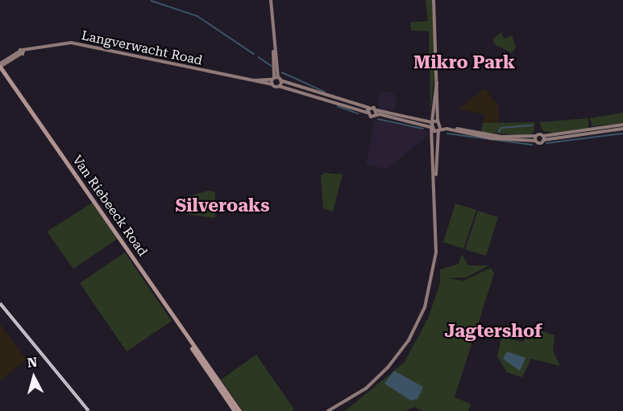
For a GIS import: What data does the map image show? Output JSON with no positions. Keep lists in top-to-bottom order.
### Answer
{
  "streets": {
    "main road": ["Van Riebeeck Road"],
    "street": ["Langverwacht Road"]
  },
  "crossings": [
    ["Langverwacht Road", "Van Riebeeck Road"]
  ],
  "districts": ["Mikro Park", "Silveroaks", "Jagtershof"],
  "north": "top"
}
